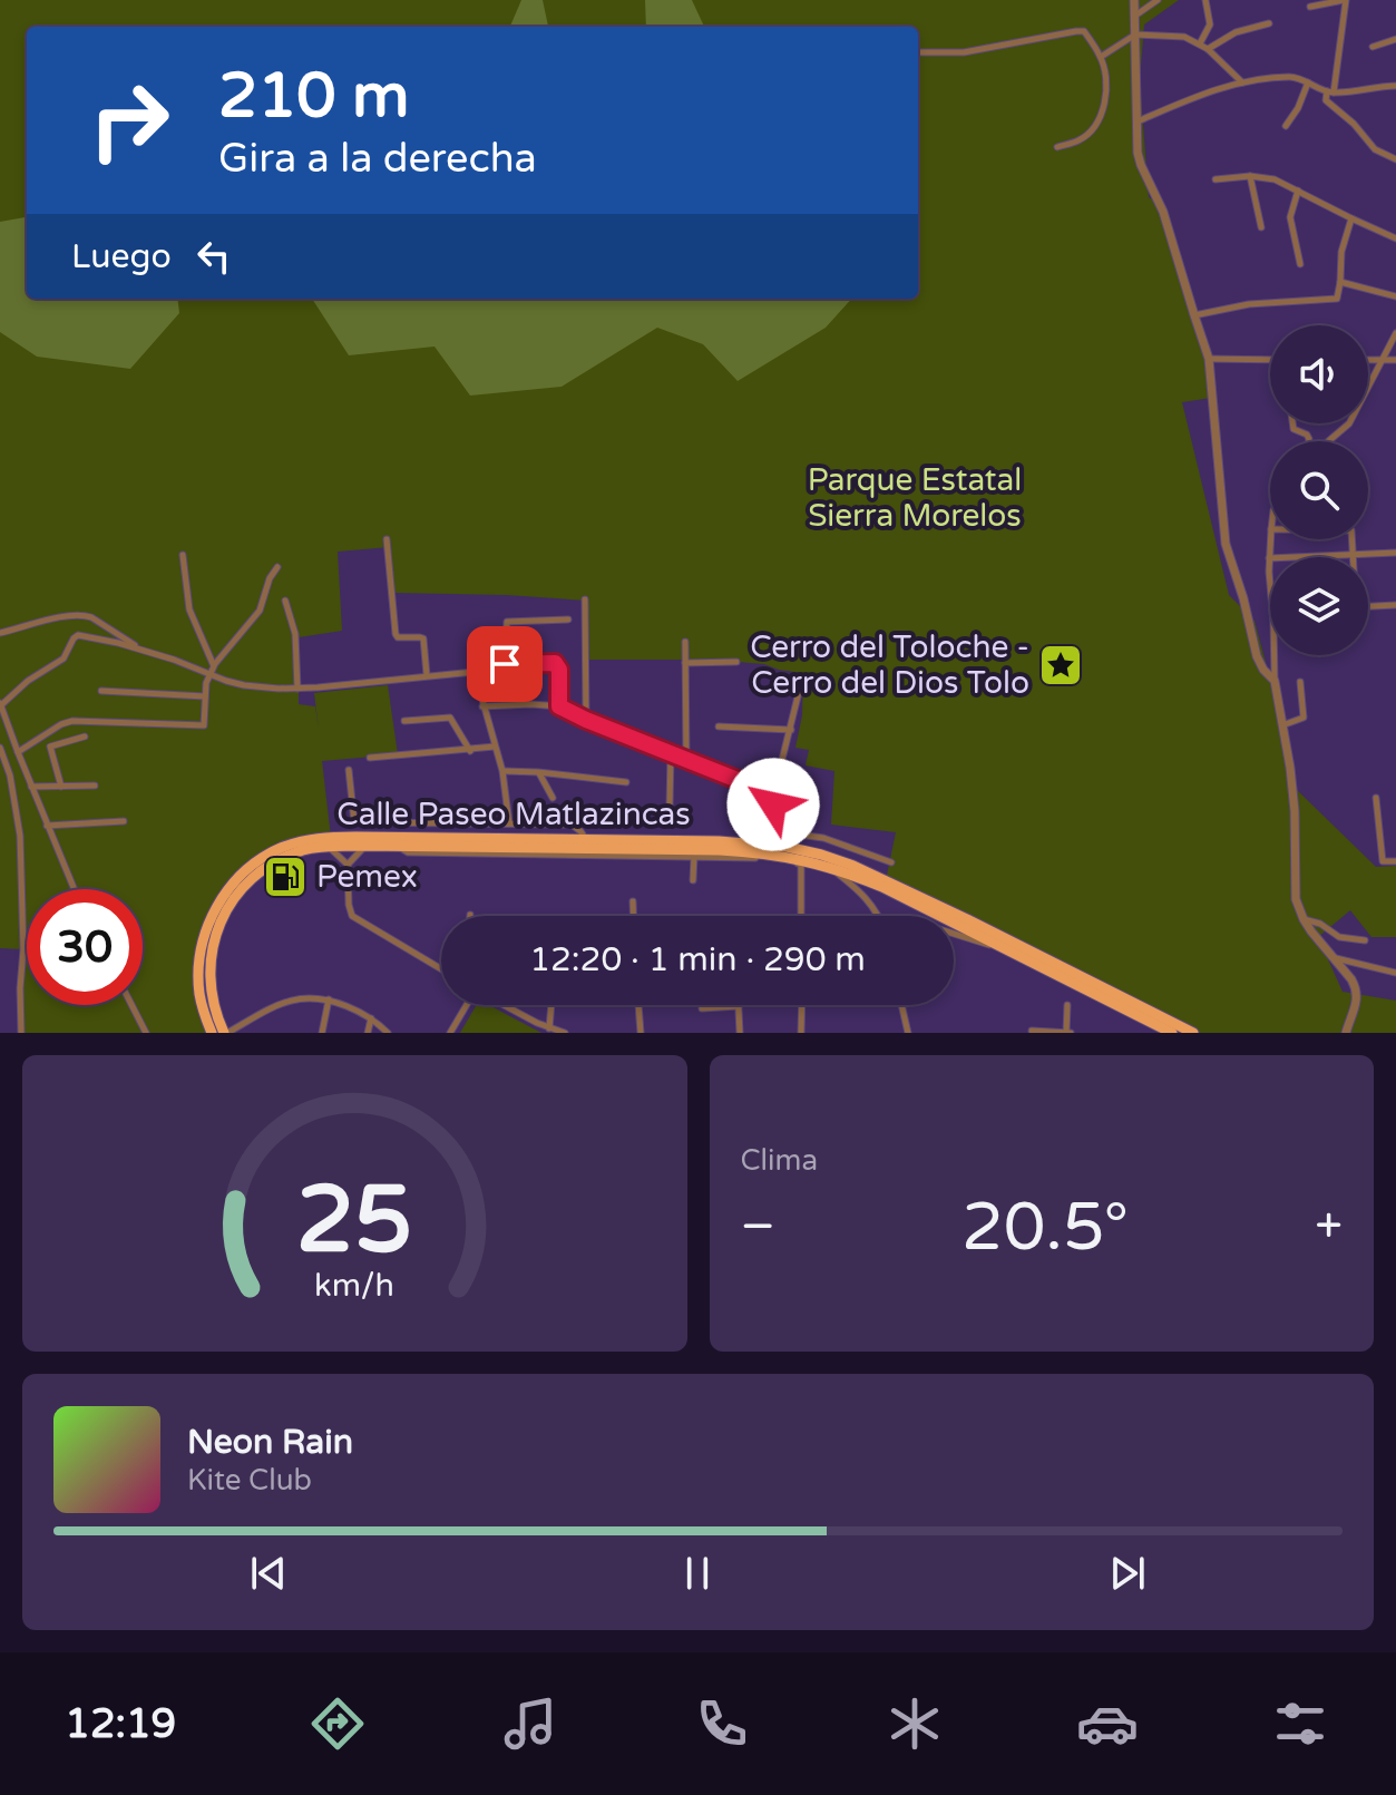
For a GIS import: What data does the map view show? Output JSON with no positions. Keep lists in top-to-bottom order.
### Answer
{
  "streets": {
    "highway": ["Calle Paseo Matlazincas"]
  },
  "parks": ["Parque Estatal Sierra Morelos"],
  "places": {
    "place": ["Cerro del Toloche - Cerro del Dios Tolo"],
    "fuel station": ["Pemex"]
  },
  "page": {
    "turn": ["210 m", "Gira a la derecha"],
    "then": "Luego",
    "limit": "30",
    "trip": "12:20 · 1 min · 290 m",
    "tile": "Clima",
    "heat": ["−", "20.5°", "+"],
    "song": ["Neon Rain", "Kite Club"],
    "tabs": "12:19",
    "gauge": ["25", "km/h"]
  }
}
